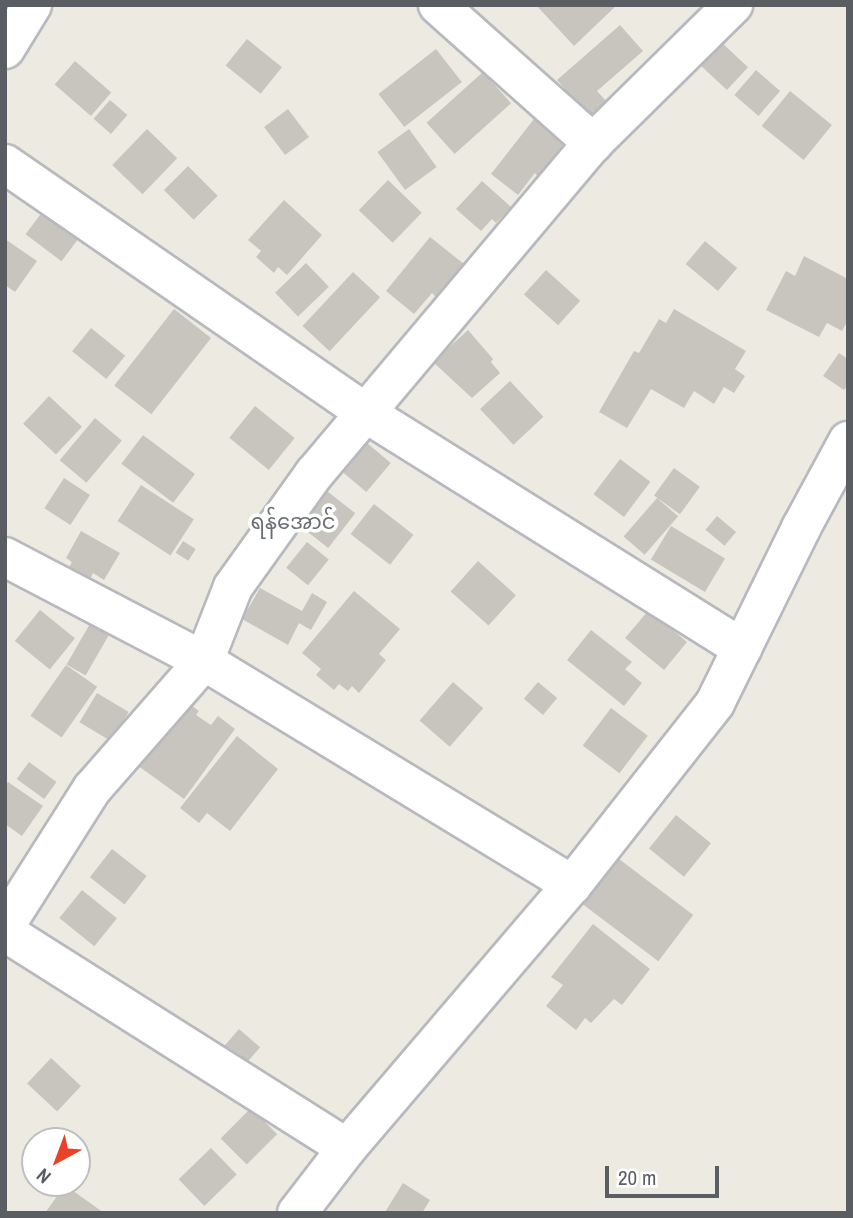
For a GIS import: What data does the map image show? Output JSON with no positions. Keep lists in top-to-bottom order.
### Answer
{
  "districts": ["ရန်အောင်"],
  "scale_bar": "20 m",
  "north": "bottom left"
}
